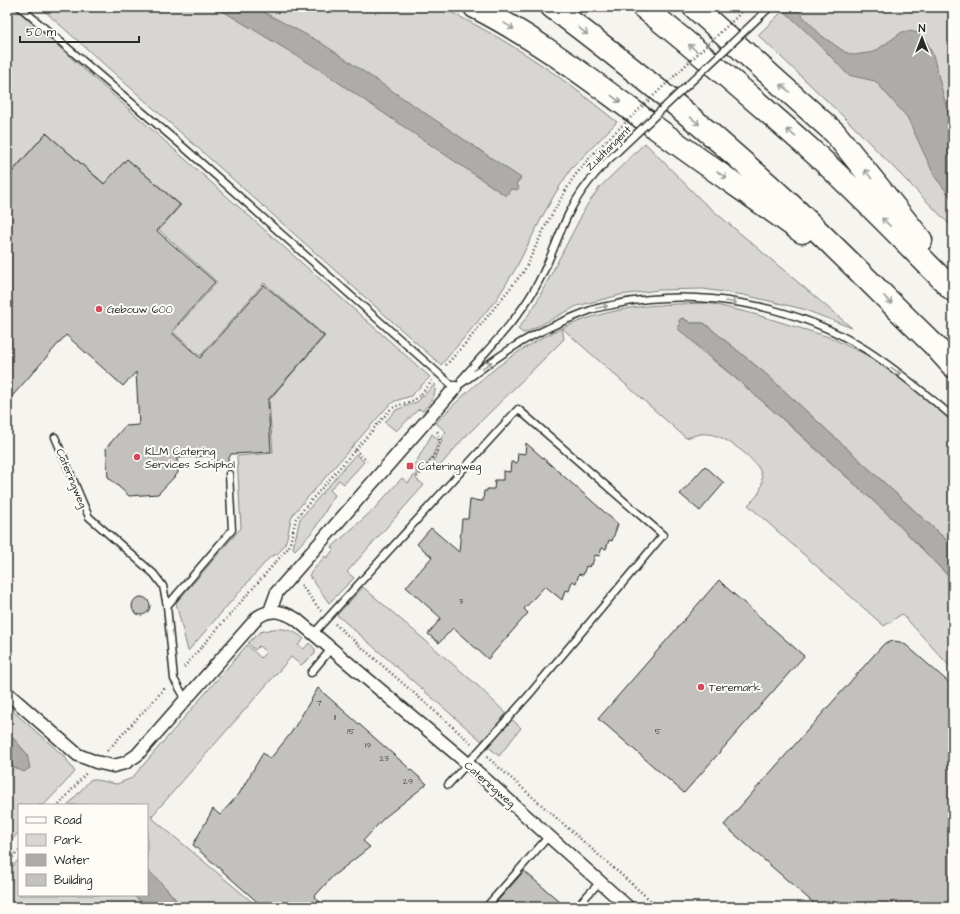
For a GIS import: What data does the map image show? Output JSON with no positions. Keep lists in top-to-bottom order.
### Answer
{
  "streets": {
    "street": ["Cateringweg"],
    "lane": ["Zuidtangent"]
  },
  "places": {
    "other": ["Gebouw 600", "KLM Catering Services Schiphol", "Teremark"],
    "transit": ["Cateringweg"]
  },
  "house_numbers": [
    "3",
    "7",
    "11",
    "15",
    "5",
    "19",
    "23",
    "29"
  ],
  "legend": [
    "Road",
    "Park",
    "Water",
    "Building"
  ],
  "scale_bar": "50 m",
  "north": "top"
}
